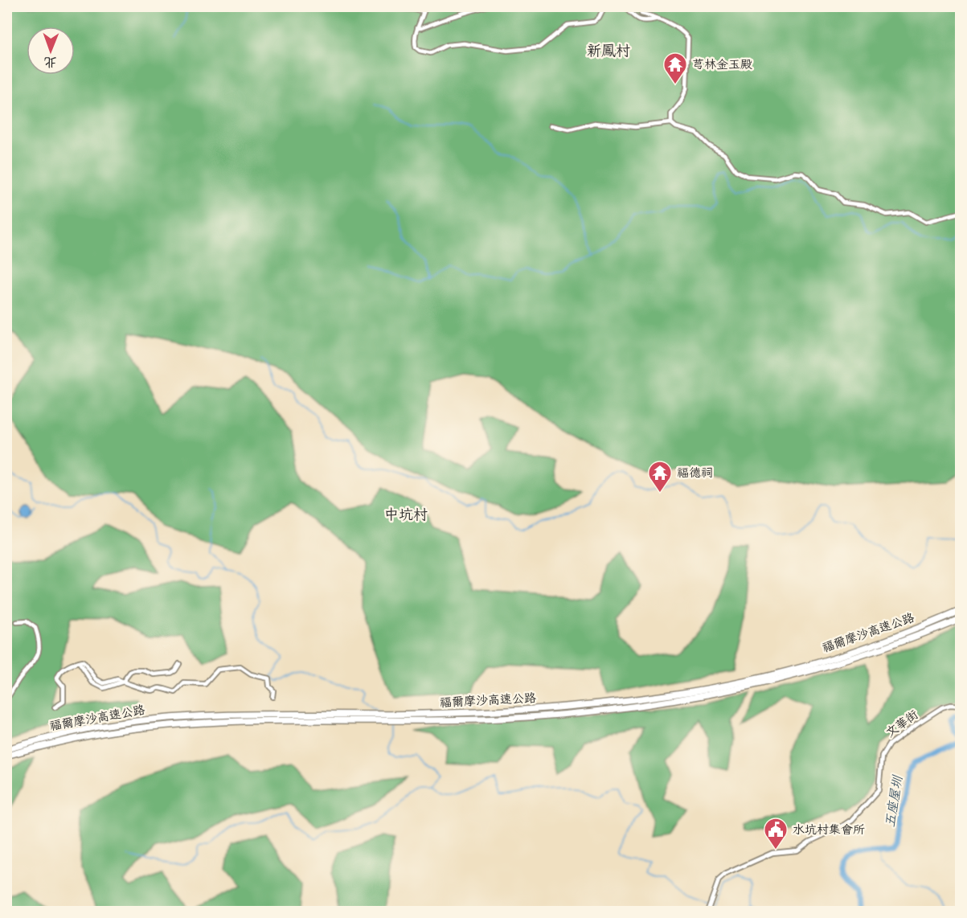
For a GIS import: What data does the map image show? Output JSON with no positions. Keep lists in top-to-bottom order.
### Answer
{
  "streets": {
    "highway": ["福爾摩沙高速公路"],
    "street": ["文華街"]
  },
  "districts": ["新鳳村", "中坑村"],
  "water": ["五座屋圳"],
  "places": {
    "temple": ["芎林金玉殿", "福德祠"],
    "public building": ["水坑村集會所"]
  },
  "north": "bottom"
}
